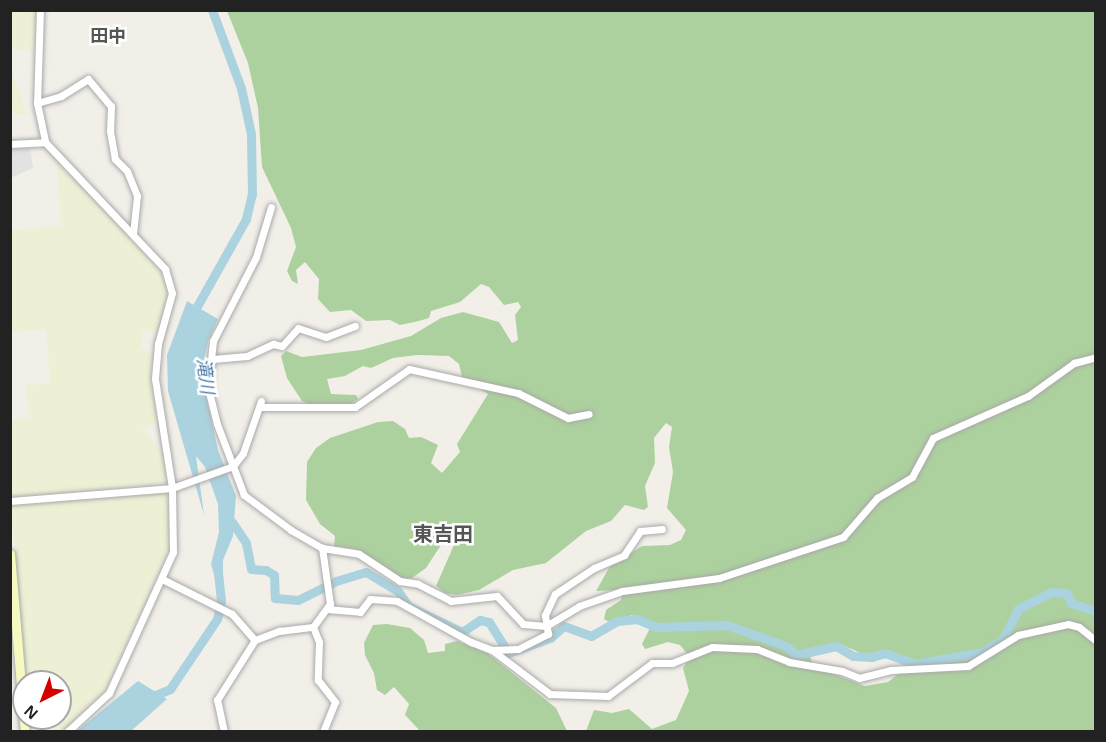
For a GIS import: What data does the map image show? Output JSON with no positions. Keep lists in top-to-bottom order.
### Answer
{
  "districts": ["田中", "東吉田"],
  "water": ["滝川"],
  "north": "bottom left"
}
